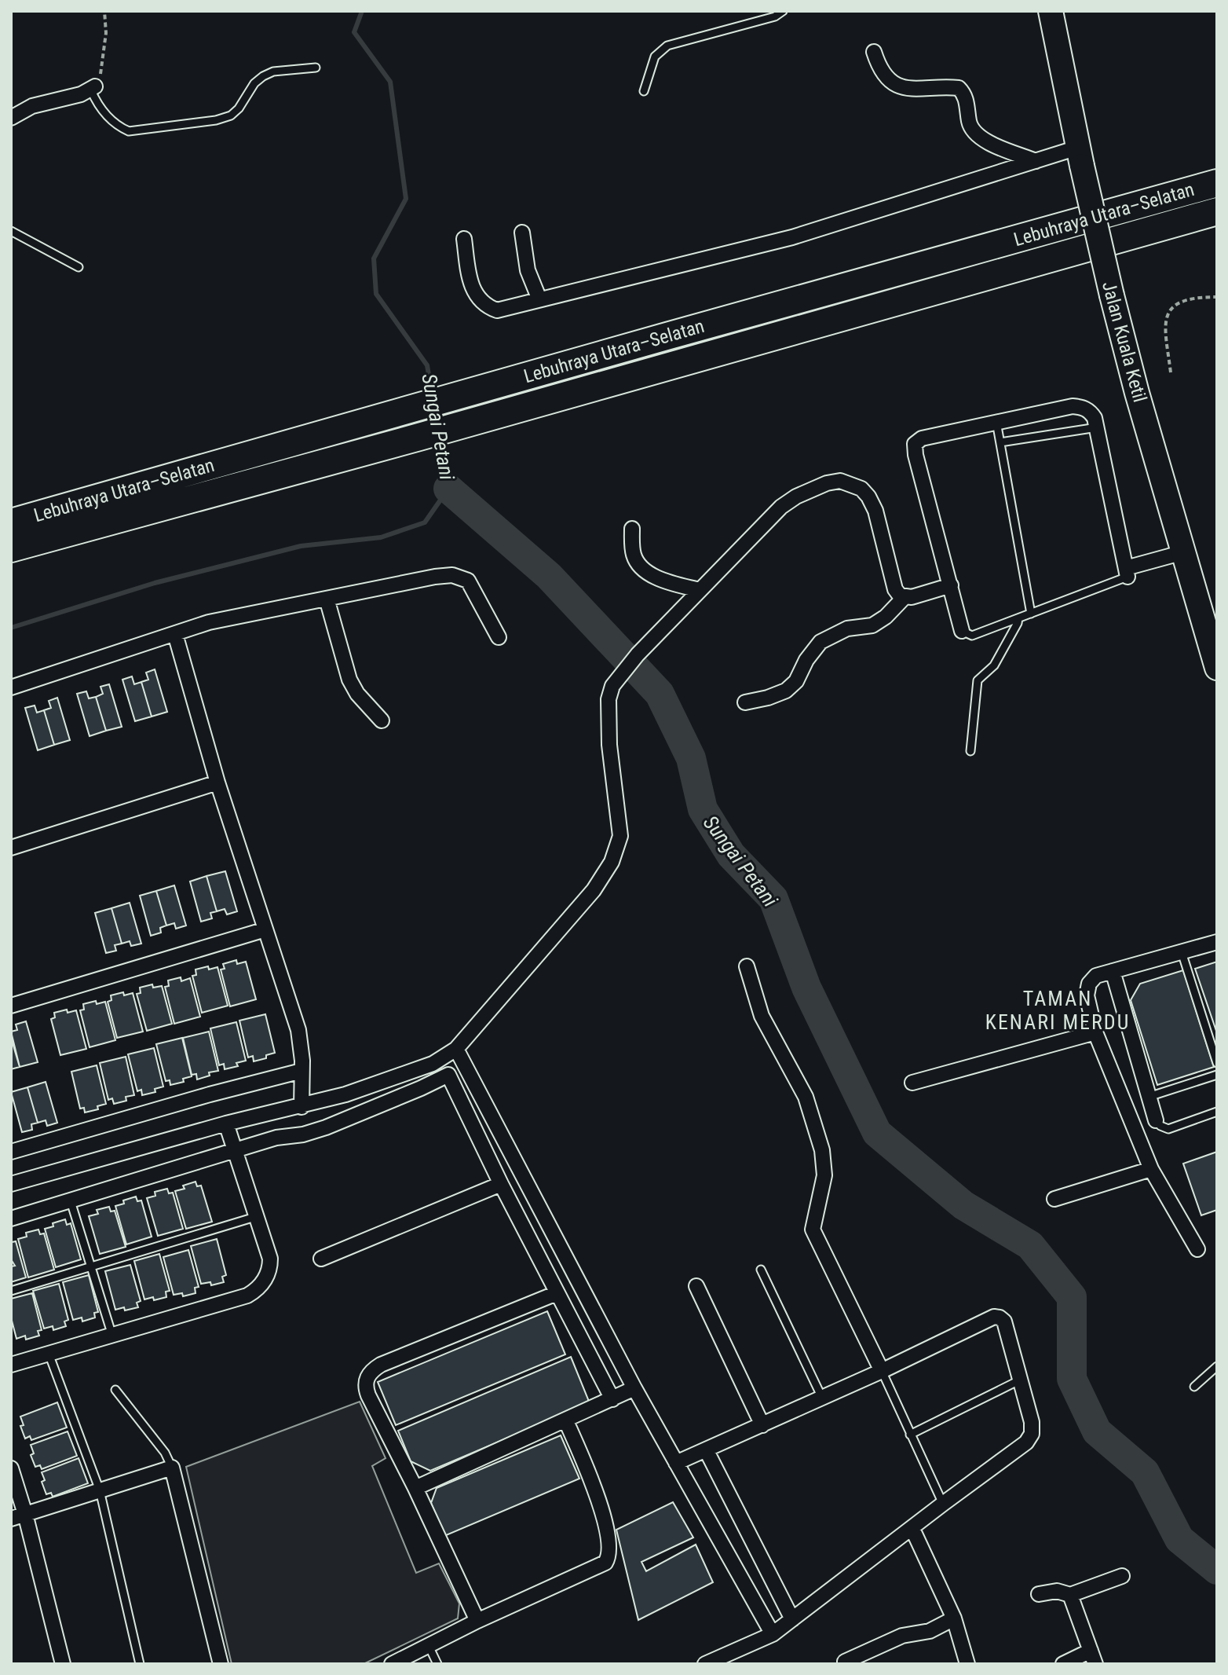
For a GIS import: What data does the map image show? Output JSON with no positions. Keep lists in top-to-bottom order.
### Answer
{
  "streets": {
    "highway": ["Lebuhraya Utara–Selatan"],
    "main road": ["Jalan Kuala Ketil"]
  },
  "districts": ["TAMAN KENARI MERDU"],
  "water": ["Sungai Petani"]
}
